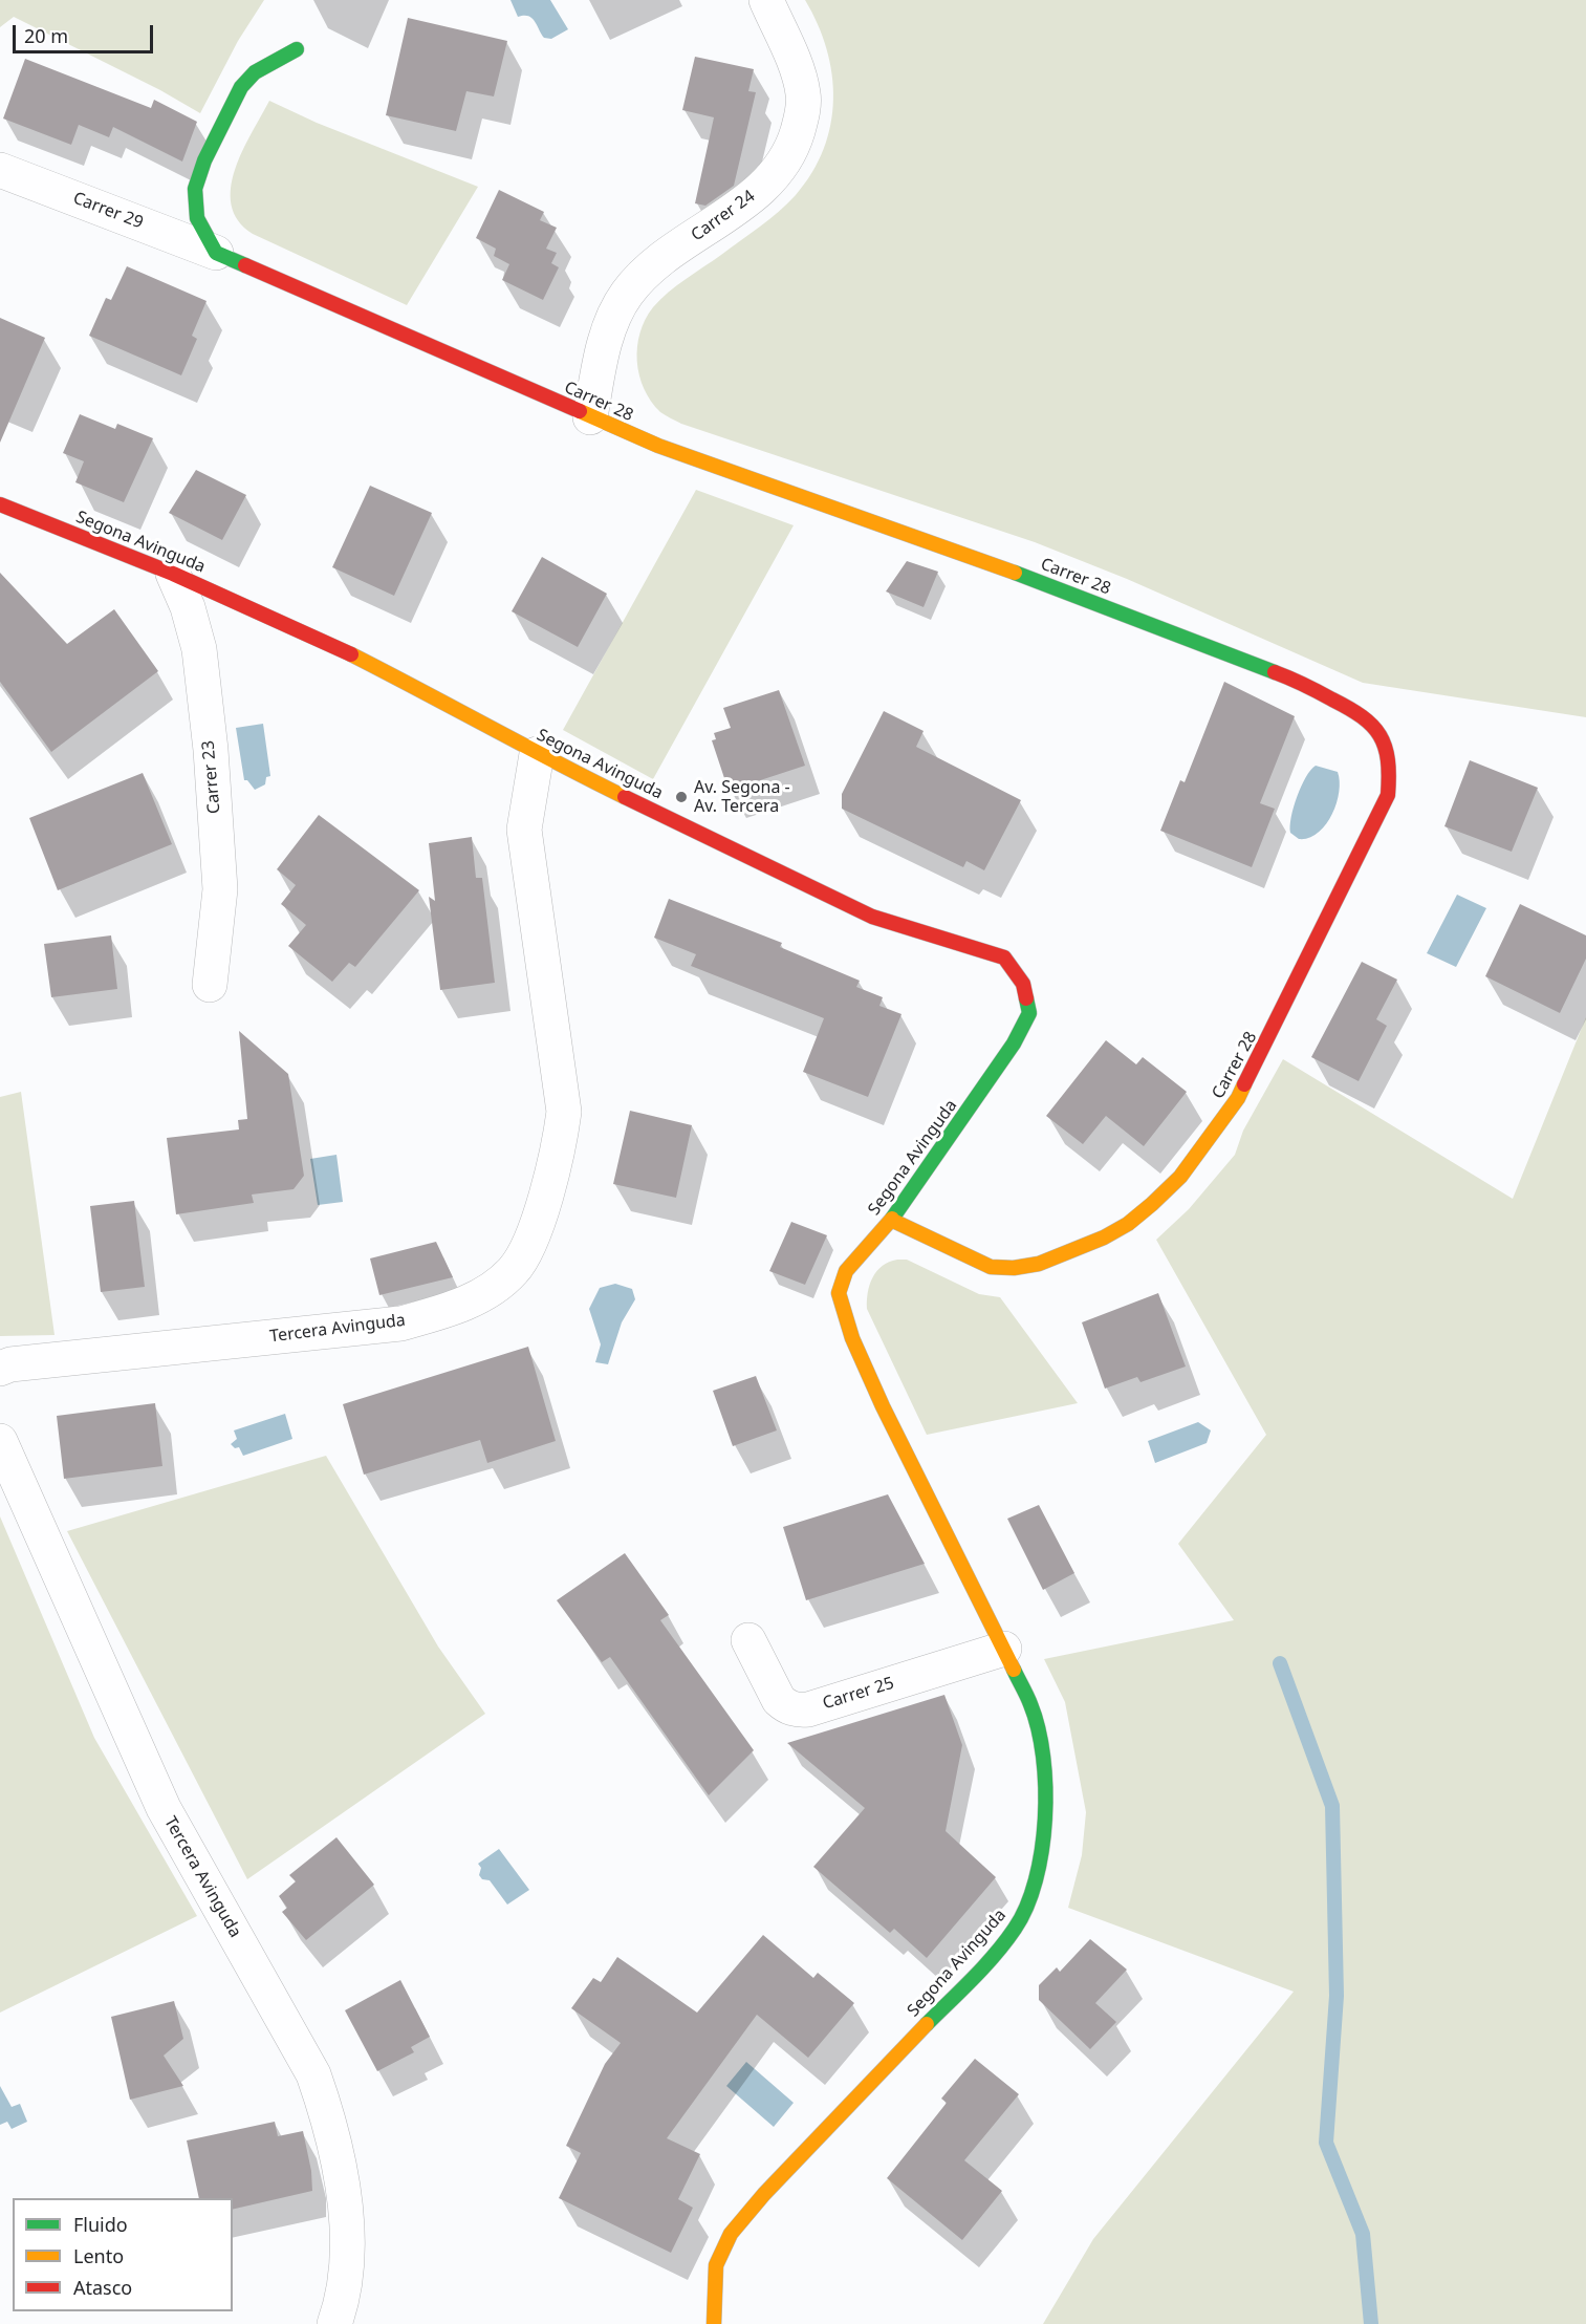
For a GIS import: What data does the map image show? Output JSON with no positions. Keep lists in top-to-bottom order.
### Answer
{
  "streets": {
    "street": [
      "Carrer 29",
      "Carrer 24",
      "Carrer 28",
      "Segona Avinguda",
      "Carrer 23",
      "Tercera Avinguda",
      "Carrer 25"
    ]
  },
  "crossings": [
    ["Carrer 29", "Carrer 28"],
    ["Carrer 24", "Carrer 28"],
    ["Carrer 28", "Segona Avinguda"],
    ["Segona Avinguda", "Carrer 23"],
    ["Segona Avinguda", "Tercera Avinguda"],
    ["Segona Avinguda", "Carrer 25"]
  ],
  "places": ["Av. Segona - Av. Tercera"],
  "legend": ["Fluido", "Lento", "Atasco"],
  "scale_bar": "20 m"
}
